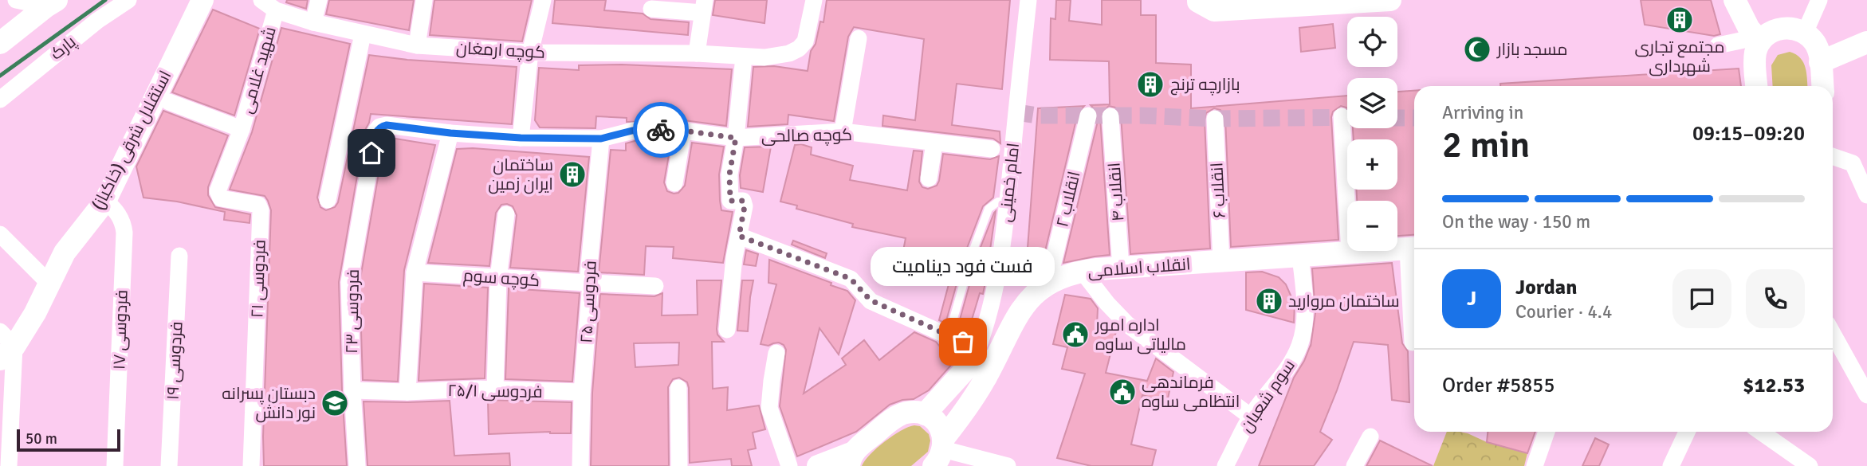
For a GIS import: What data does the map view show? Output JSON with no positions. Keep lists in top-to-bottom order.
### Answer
{
  "streets": {
    "street": [
      "پارک",
      "کوچه ارمغان",
      "شهید غلامی",
      "کوچه صالحی",
      "استقلال شرقی (خاکباز)",
      "امام خمینی",
      "انقلاب ۶",
      "انقلاب ۴",
      "انقلاب ۲",
      "انقلاب اسلامی",
      "کوچه سوم",
      "فردوسی ۲۱",
      "فردوسی ۲۵",
      "فردوسی ۲۳",
      "فردوسی ۱۷",
      "فردوسی ۱۹",
      "فردوسی ۲۵/۱",
      "سوم شعبان"
    ]
  },
  "crossings": [
    ["کوچه ارمغان", "شهید غلامی"],
    ["شهید غلامی", "فردوسی ۲۱"],
    ["کوچه صالحی", "فردوسی ۲۵"],
    ["کوچه صالحی", "فردوسی ۲۳"],
    ["استقلال شرقی (خاکباز)", "فردوسی ۱۷"],
    ["امام خمینی", "انقلاب اسلامی"],
    ["انقلاب ۶", "انقلاب اسلامی"],
    ["انقلاب ۴", "انقلاب اسلامی"],
    ["انقلاب ۲", "انقلاب اسلامی"],
    ["انقلاب اسلامی", "سوم شعبان"],
    ["کوچه سوم", "فردوسی ۲۵"],
    ["فردوسی ۲۵", "فردوسی ۲۵/۱"],
    ["فردوسی ۲۳", "فردوسی ۲۵/۱"]
  ],
  "places": {
    "building": [
      "مجتمع تجاری شهرداری",
      "بازارچه ترنج",
      "ساختمان ایران زمین",
      "ساختمان مروارید"
    ],
    "mosque": ["مسجد بازار"],
    "public building": ["اداره امور مالیاتی ساوه", "فرماندهی انتظامی ساوه"],
    "other": ["فست فود دینامیت"],
    "school or university": ["دبستان پسرانه نور دانش"]
  },
  "scale_bar": "50 m",
  "page": {
    "map_buttons": ["+", "−"],
    "heading": ["2 min", "Arriving in", "09:15–09:20"],
    "panel": [
      "Jordan",
      "Courier · 4.4",
      "Order #5855",
      "$12.53"
    ],
    "bar": "On the way · 150 m",
    "bubble": "فست فود دینامیت",
    "round": "J",
    "scale": "50 m"
  }
}
